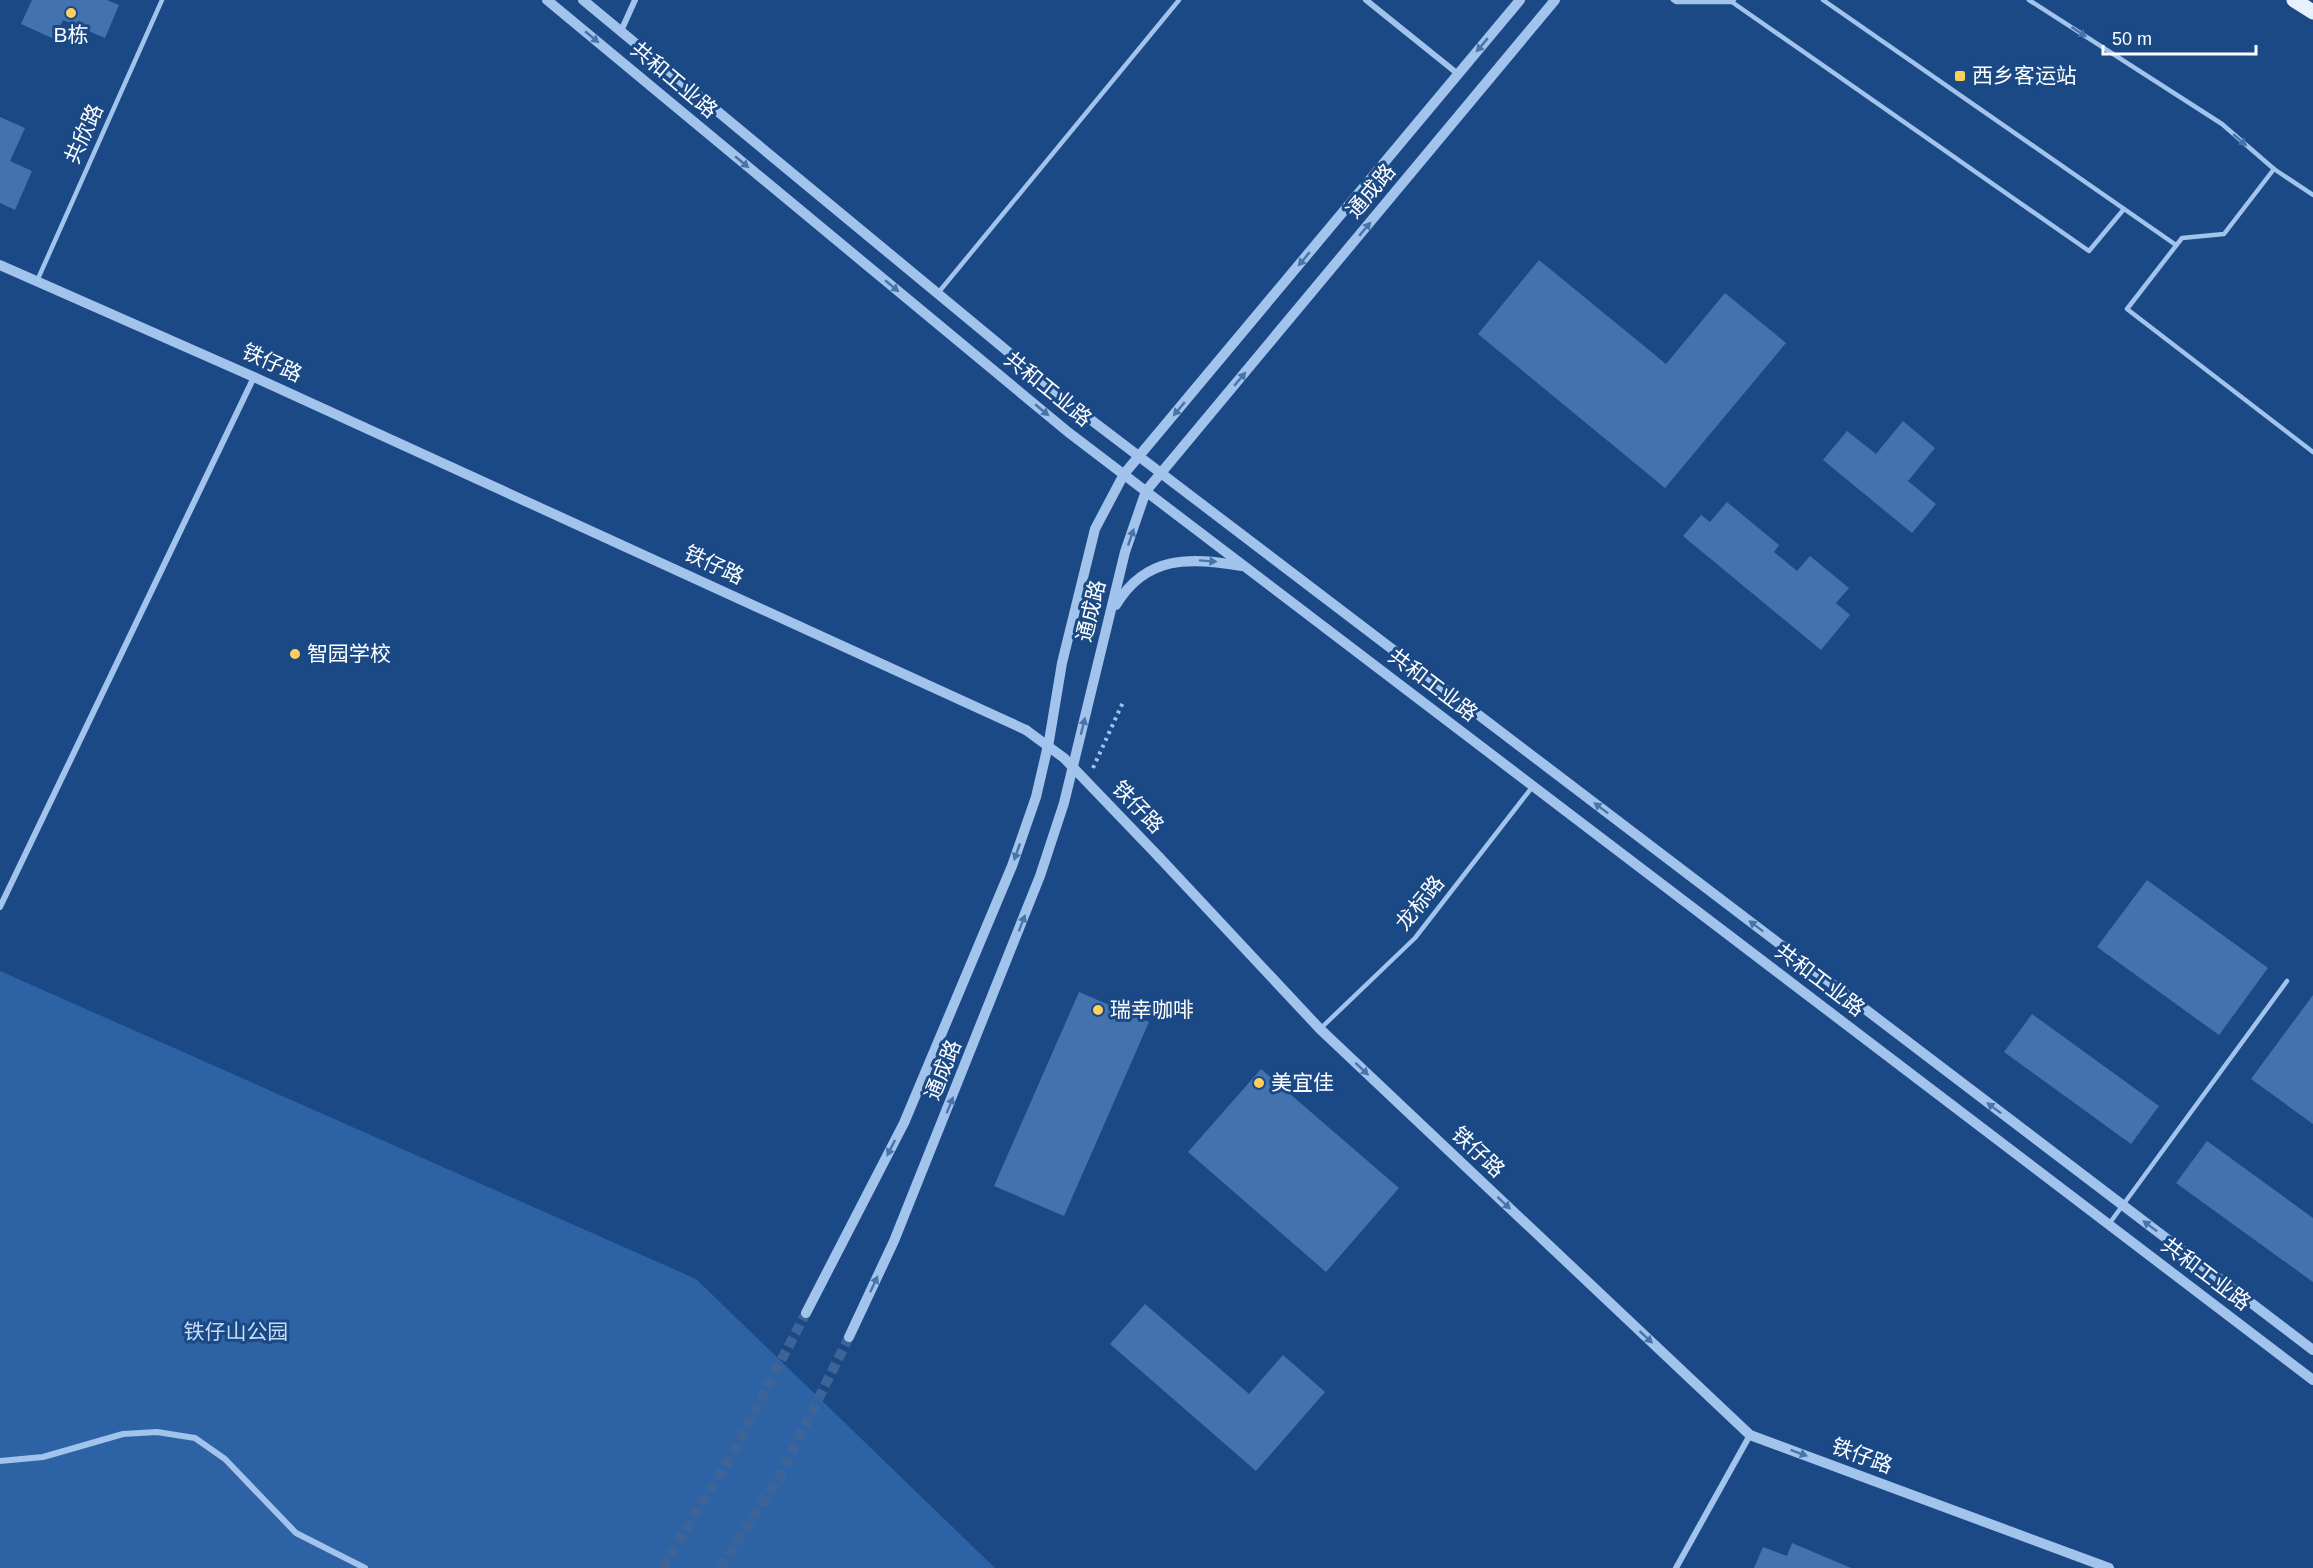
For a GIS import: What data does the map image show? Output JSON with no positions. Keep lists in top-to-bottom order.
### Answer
{
  "streets": {
    "street": ["共和工业路", "通成路", "铁仔路"],
    "lane": ["共欣路", "龙标路"]
  },
  "crossings": [
    ["共和工业路", "通成路"],
    ["共和工业路", "龙标路"],
    ["共欣路", "铁仔路"],
    ["铁仔路", "龙标路"]
  ],
  "one_way": ["铁仔路"],
  "parks": ["铁仔山公园"],
  "places": {
    "other": [
      "B栋",
      "智园学校",
      "瑞幸咖啡",
      "美宜佳"
    ],
    "transit": ["西乡客运站"]
  },
  "scale_bar": "50 m"
}
